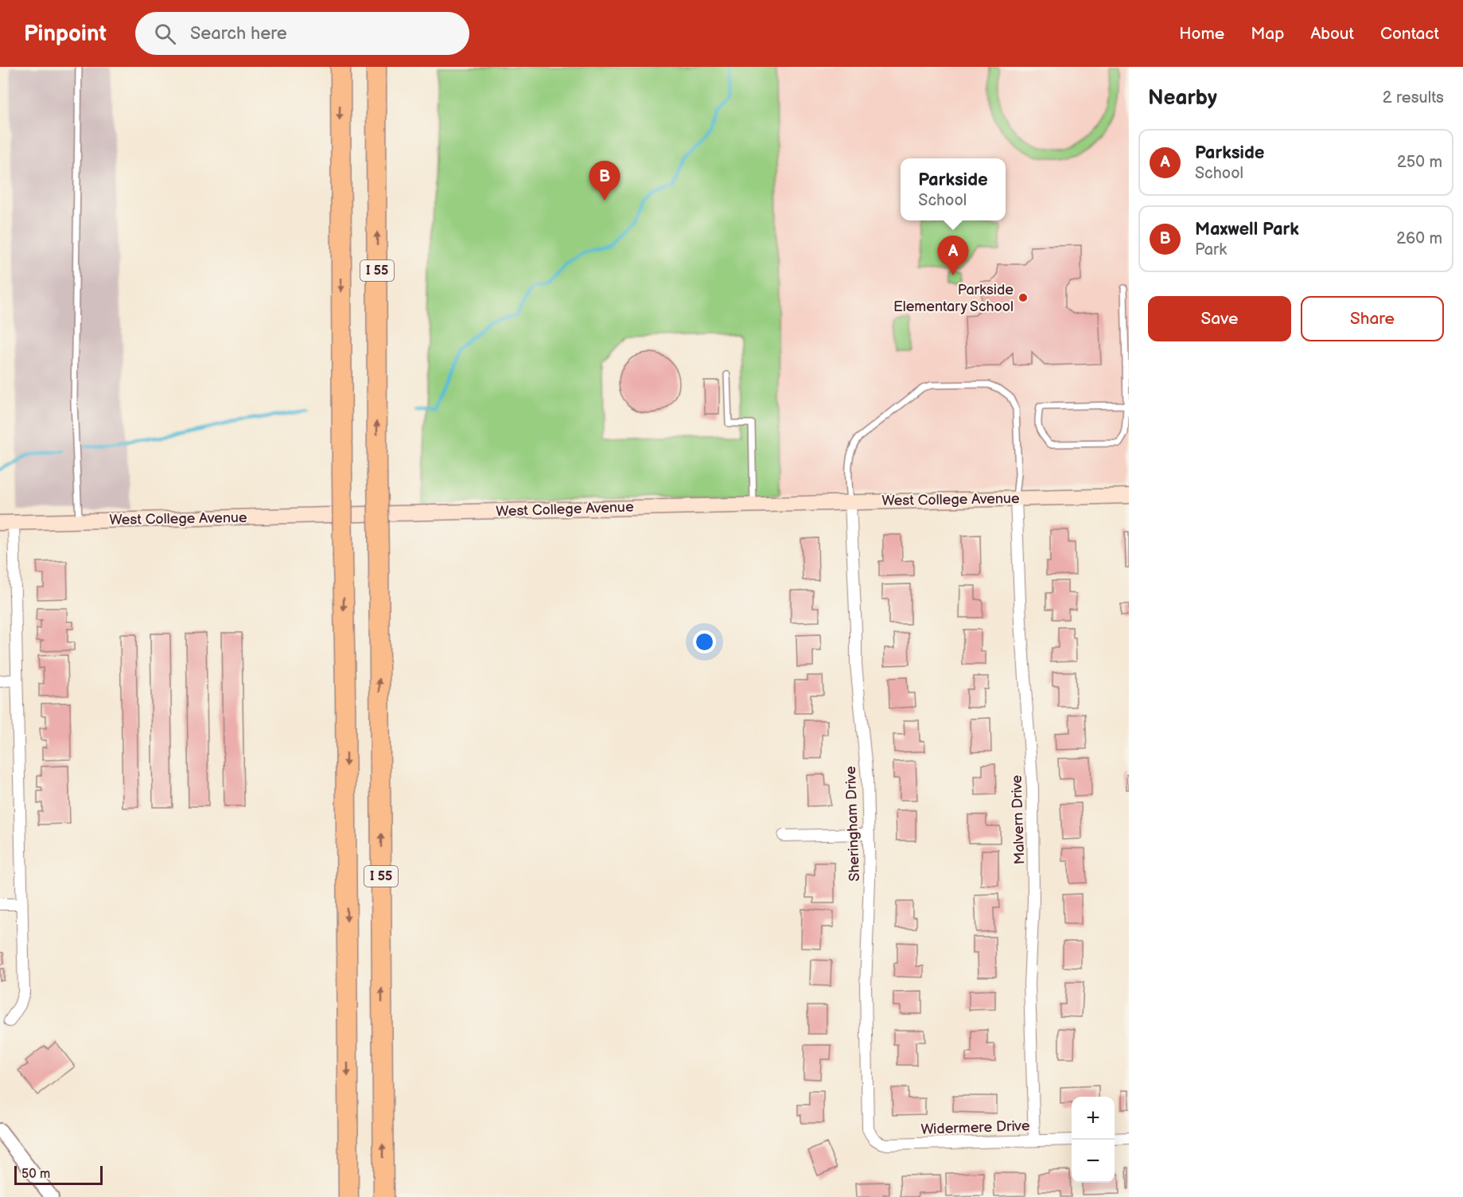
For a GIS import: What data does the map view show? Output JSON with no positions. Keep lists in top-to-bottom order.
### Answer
{
  "streets": {
    "highway": ["I 55"],
    "main road": ["West College Avenue"],
    "street": ["Malvern Drive", "Sheringham Drive", "Widermere Drive"]
  },
  "crossings": [
    ["West College Avenue", "Malvern Drive"],
    ["West College Avenue", "Sheringham Drive"],
    ["Malvern Drive", "Widermere Drive"],
    ["Sheringham Drive", "Widermere Drive"]
  ],
  "places": ["Parkside Elementary School"],
  "scale_bar": "50 m",
  "page": {
    "header": "Pinpoint",
    "search": "Search here",
    "nav": [
      "Home",
      "Map",
      "About",
      "Contact"
    ],
    "heading": ["Nearby", "2 results"],
    "list": [
      {
        "mark": "A",
        "name": "Parkside",
        "note": "School",
        "value": "250 m"
      },
      {
        "mark": "B",
        "name": "Maxwell Park",
        "note": "Park",
        "value": "260 m"
      }
    ],
    "popup": ["Parkside", "School"],
    "pins": ["B", "A"],
    "buttons": ["Save", "Share"],
    "map_buttons": ["+", "−"],
    "scale": "50 m"
  }
}
